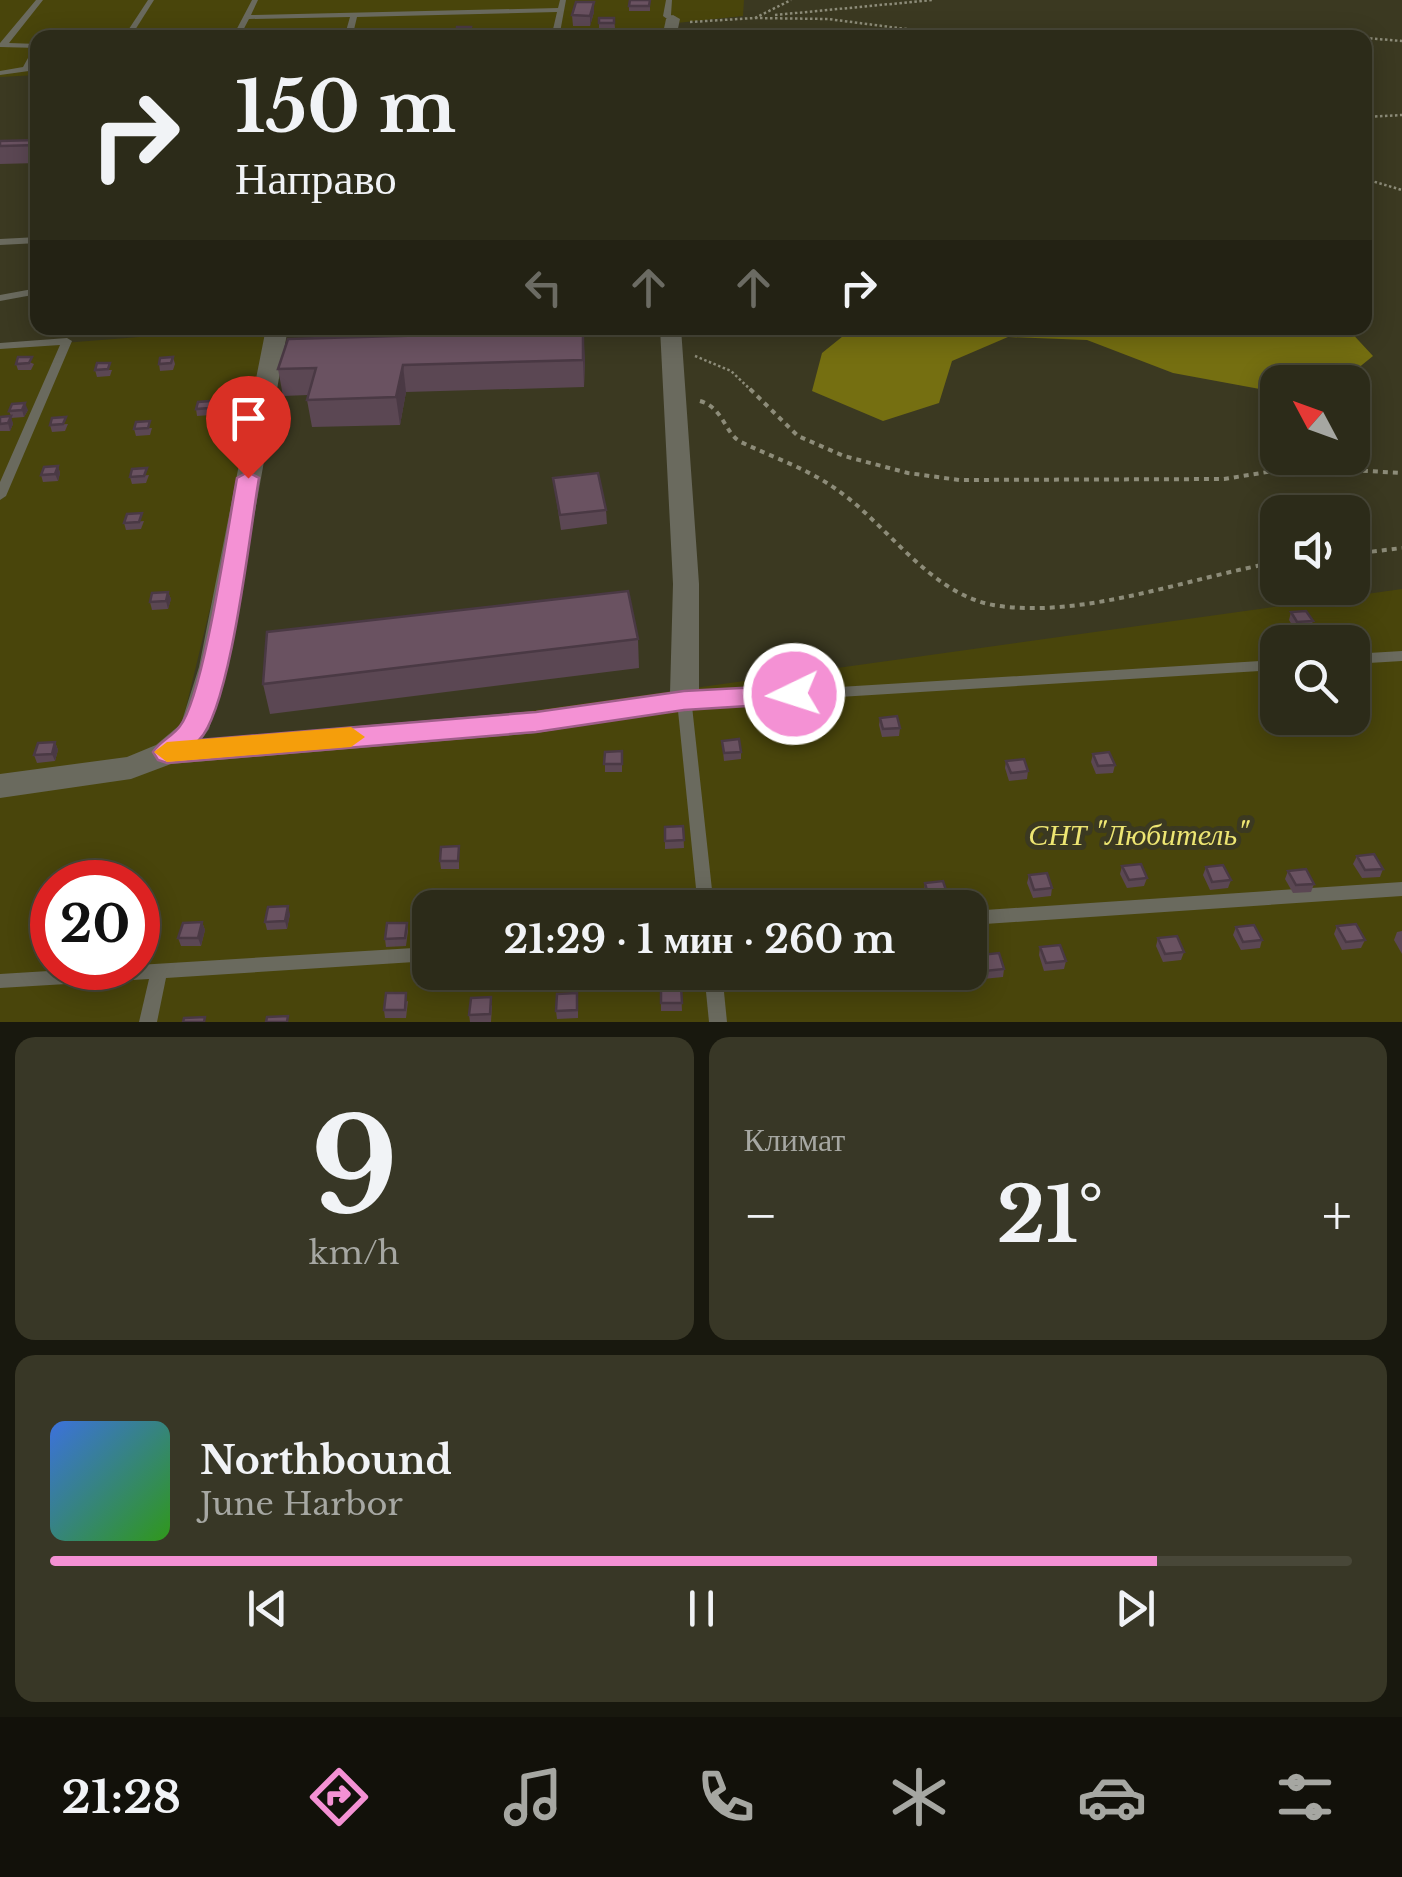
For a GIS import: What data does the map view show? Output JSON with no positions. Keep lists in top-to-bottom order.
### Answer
{
  "parks": ["СНТ \"Любитель\""],
  "north": "top left",
  "page": {
    "turn": ["150 m", "Направо"],
    "limit": "20",
    "trip": "21:29 · 1 мин · 260 m",
    "tile": [
      ["9", "km/h"],
      "Климат"
    ],
    "heat": ["−", "21°", "+"],
    "song": ["Northbound", "June Harbor"],
    "tabs": "21:28"
  }
}
